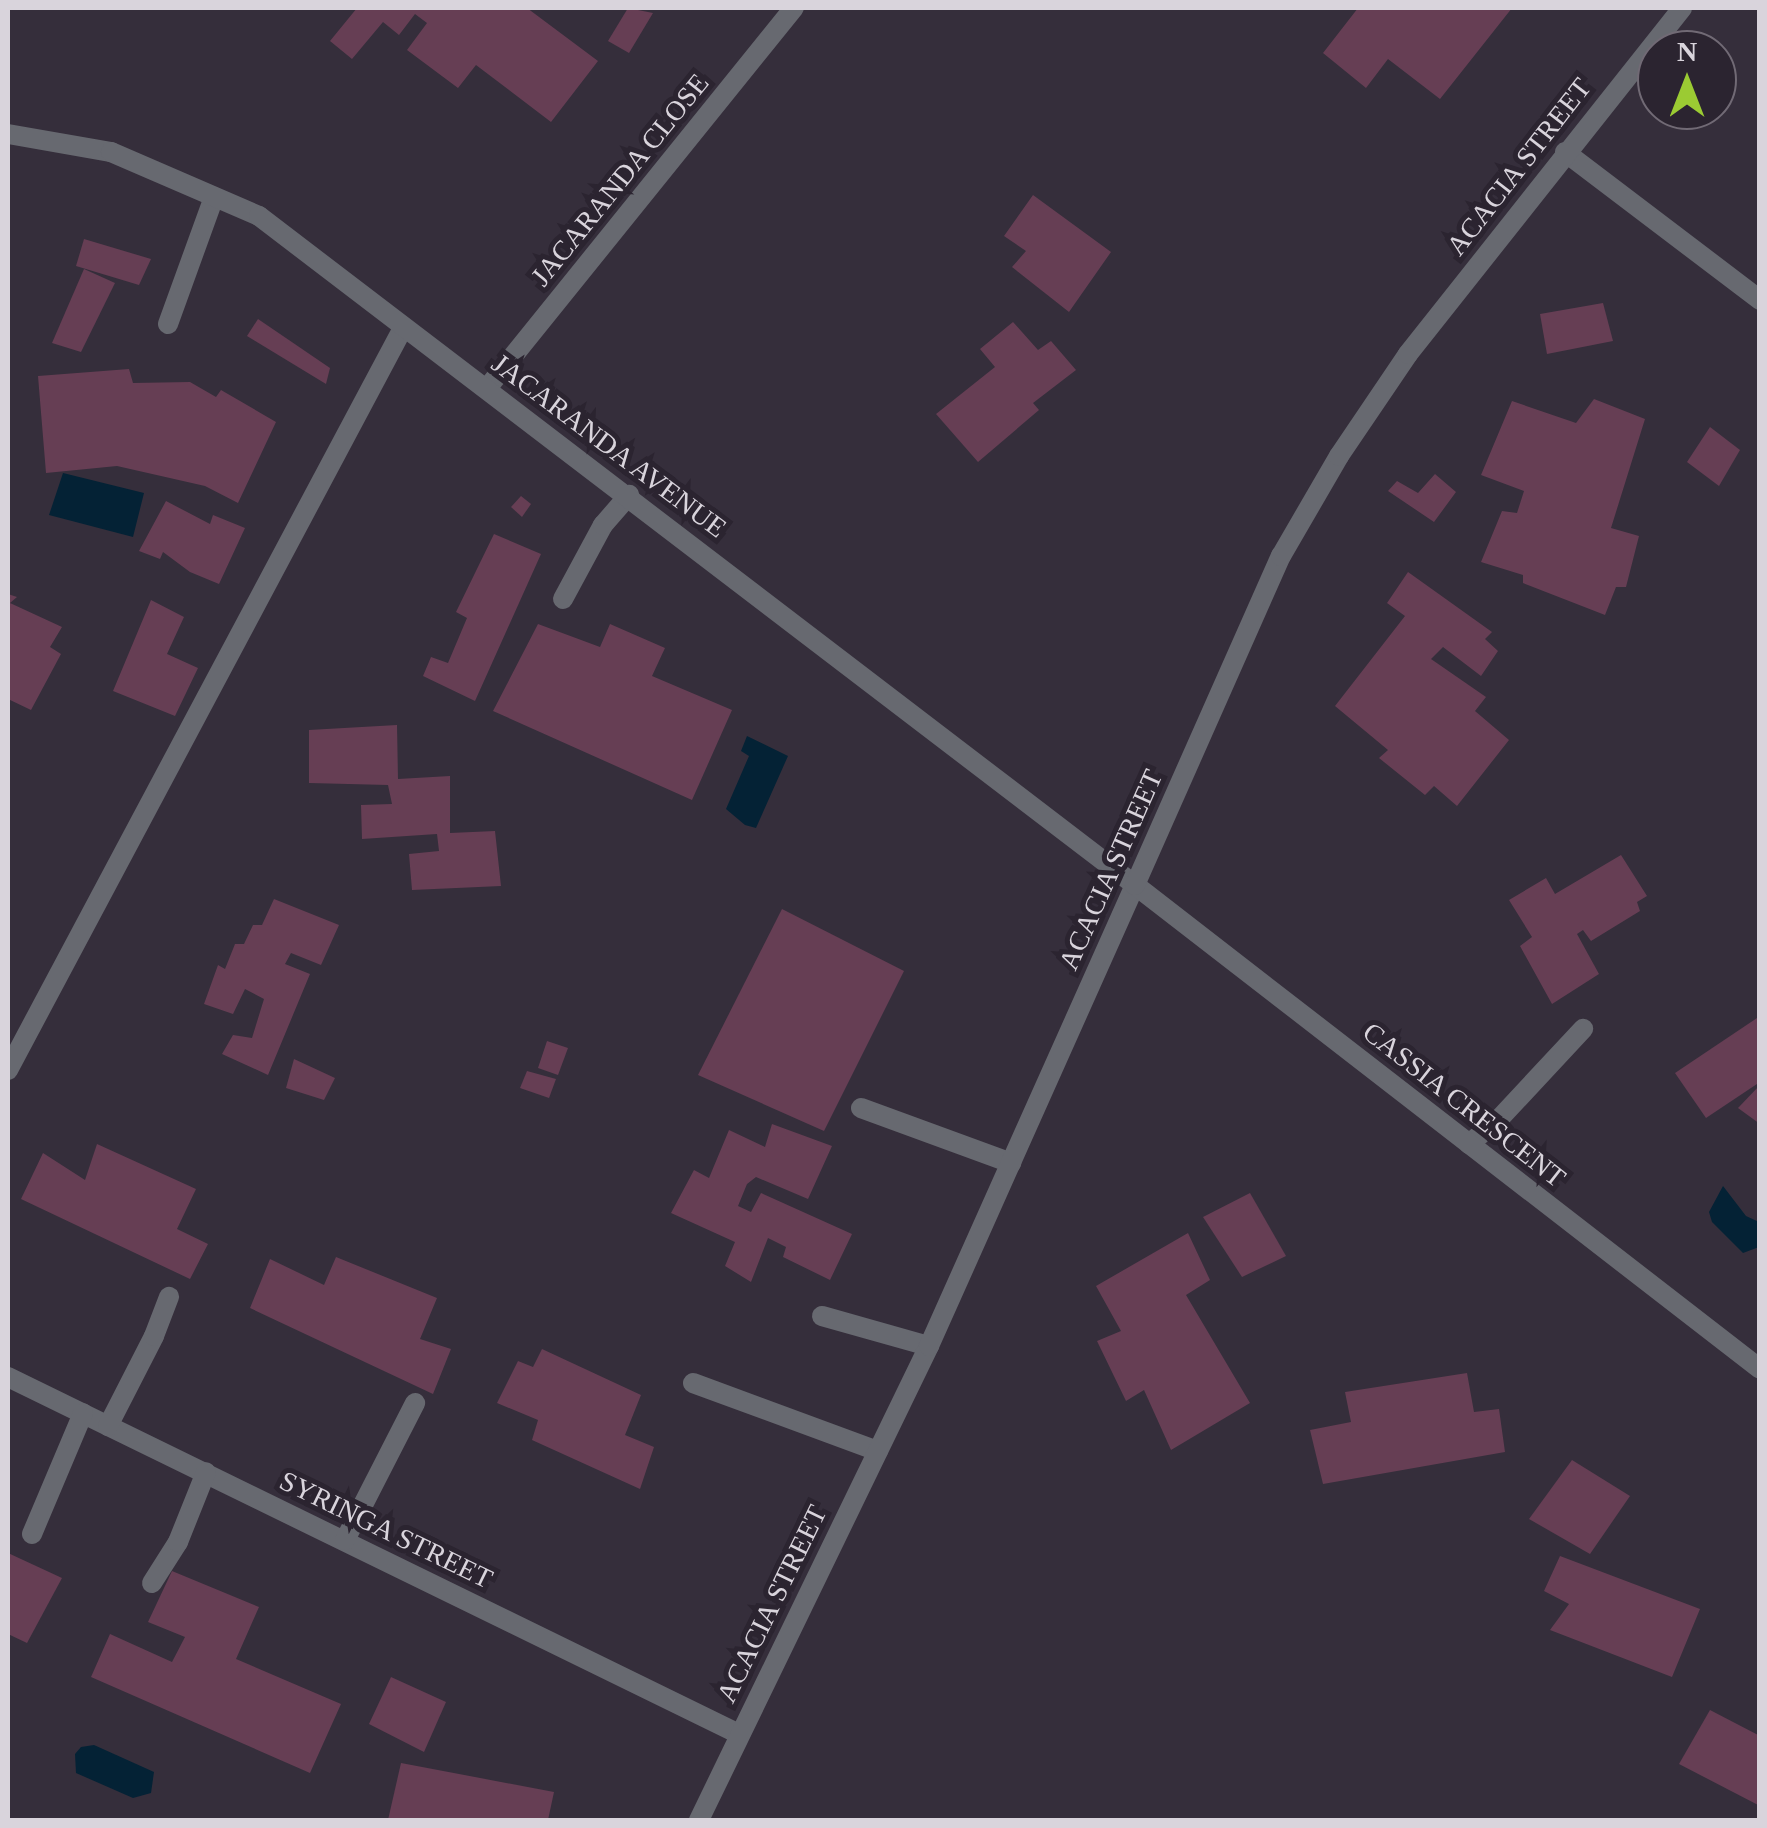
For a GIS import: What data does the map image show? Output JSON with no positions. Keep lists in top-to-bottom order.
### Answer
{
  "streets": {
    "street": [
      "ACACIA STREET",
      "JACARANDA CLOSE",
      "JACARANDA AVENUE",
      "CASSIA CRESCENT",
      "SYRINGA STREET"
    ]
  },
  "crossings": [
    ["ACACIA STREET", "JACARANDA AVENUE"],
    ["ACACIA STREET", "CASSIA CRESCENT"],
    ["ACACIA STREET", "SYRINGA STREET"],
    ["JACARANDA CLOSE", "JACARANDA AVENUE"],
    ["JACARANDA AVENUE", "CASSIA CRESCENT"]
  ],
  "north": "top"
}
